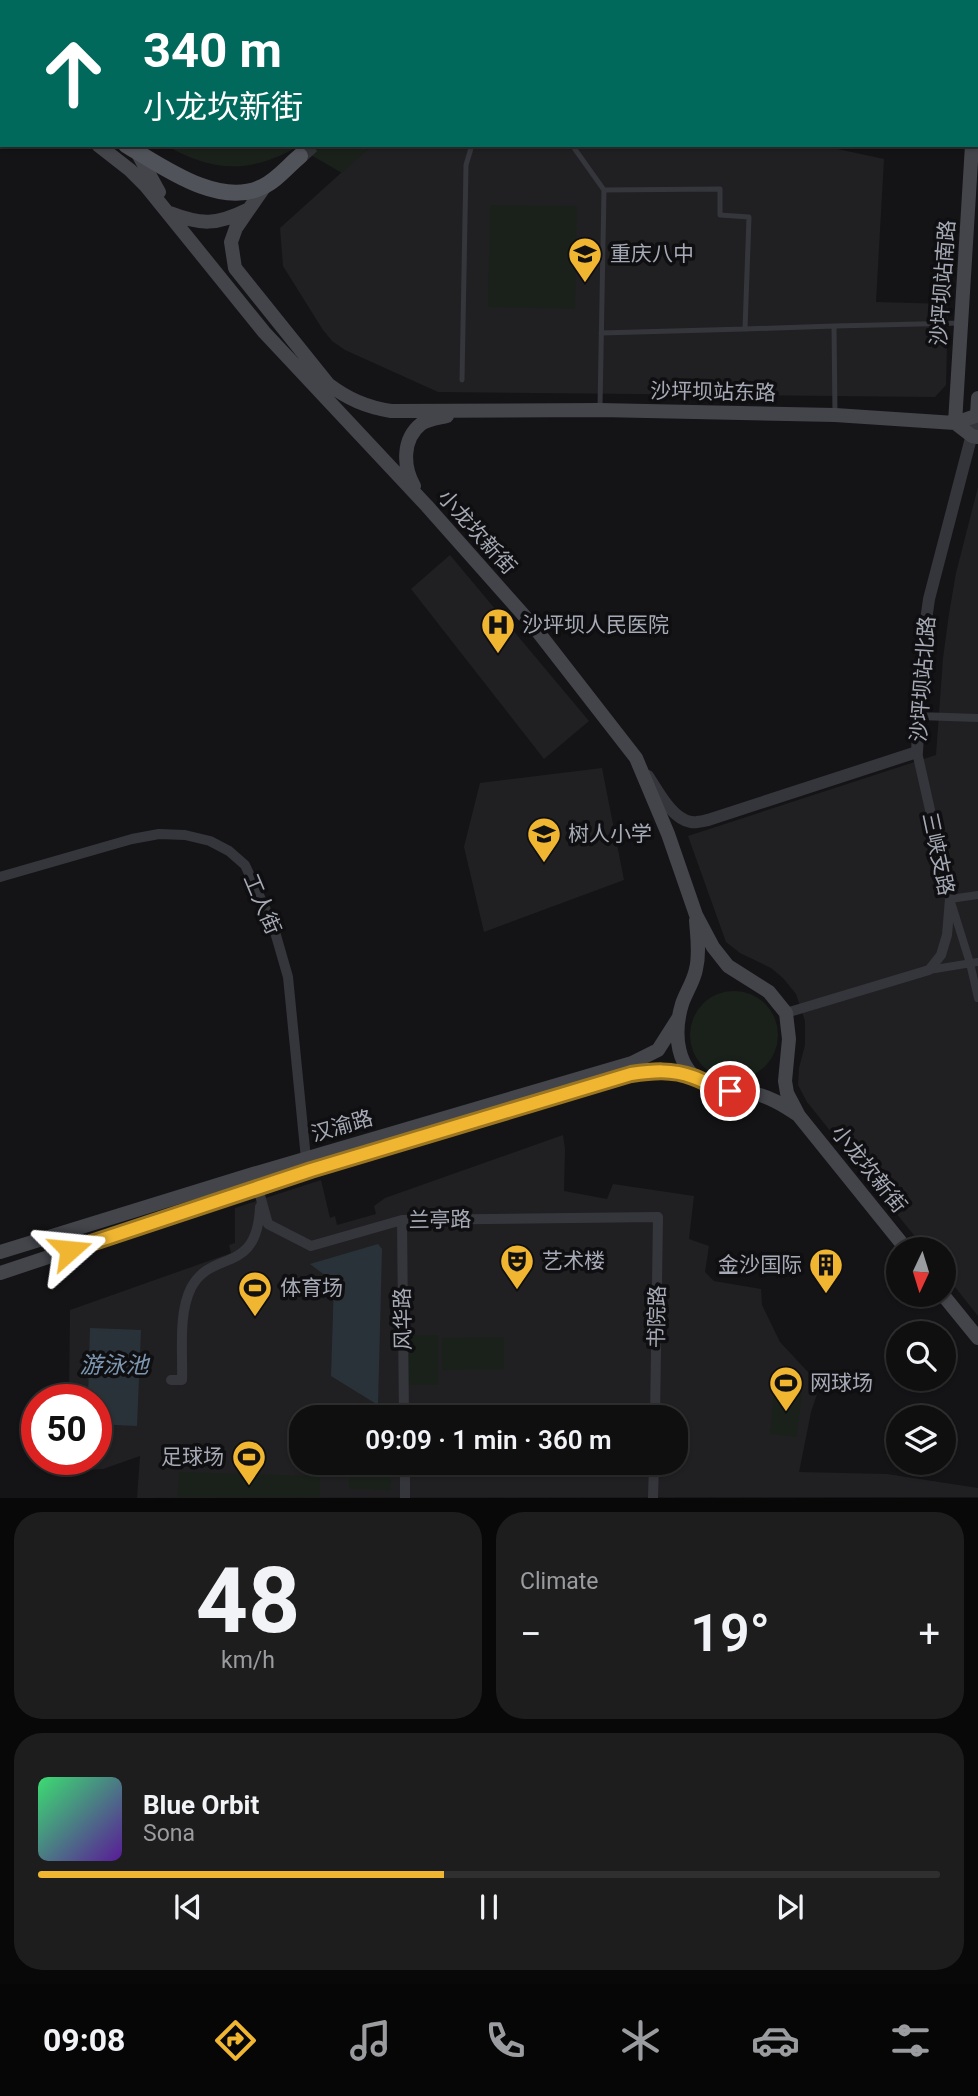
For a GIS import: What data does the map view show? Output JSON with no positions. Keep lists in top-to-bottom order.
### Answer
{
  "streets": {
    "main road": [
      "沙坪坝站南路",
      "沙坪坝站东路",
      "小龙坎新街",
      "汉渝路"
    ],
    "street": [
      "沙坪坝站北路",
      "三峡支路",
      "工人街",
      "兰亭路",
      "书院路",
      "风华路"
    ]
  },
  "crossings": [
    ["沙坪坝站南路", "沙坪坝站东路"],
    ["沙坪坝站东路", "沙坪坝站北路"],
    ["小龙坎新街", "沙坪坝站北路"],
    ["小龙坎新街", "汉渝路"],
    ["沙坪坝站北路", "三峡支路"],
    ["工人街", "汉渝路"],
    ["汉渝路", "兰亭路"],
    ["兰亭路", "书院路"],
    ["兰亭路", "风华路"]
  ],
  "water": ["游泳池"],
  "places": {
    "school or university": ["重庆八中", "树人小学"],
    "hospital": ["沙坪坝人民医院"],
    "theatre": ["艺术楼"],
    "building": ["金沙国际"],
    "sports": ["体育场", "网球场", "足球场"]
  },
  "north": "bottom",
  "page": {
    "turn": ["340 m", "小龙坎新街"],
    "limit": "50",
    "trip": "09:09 · 1 min · 360 m",
    "tile": [
      ["48", "km/h"],
      "Climate"
    ],
    "heat": ["−", "19°", "+"],
    "song": ["Blue Orbit", "Sona"],
    "tabs": "09:08"
  }
}
